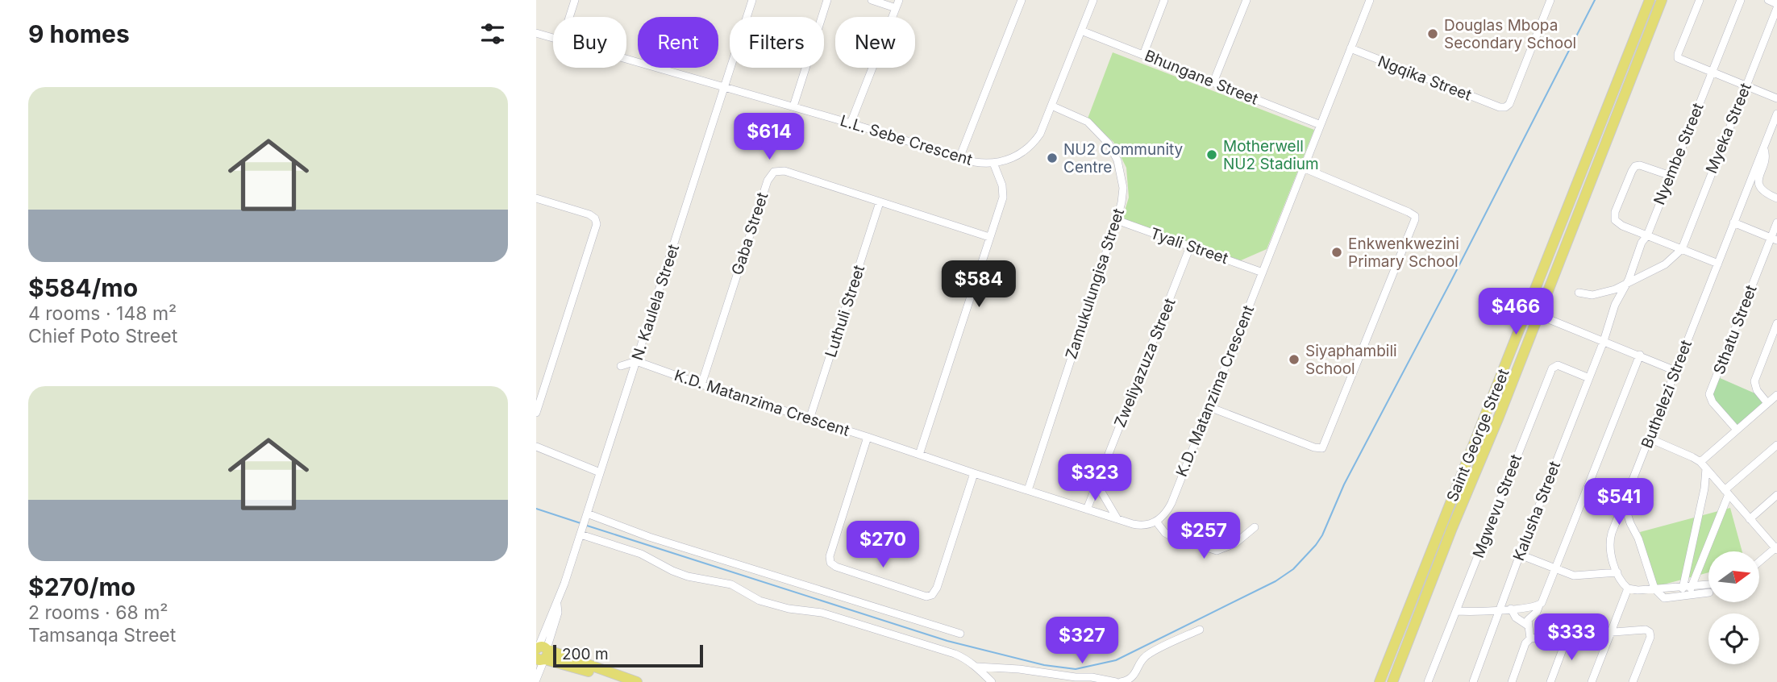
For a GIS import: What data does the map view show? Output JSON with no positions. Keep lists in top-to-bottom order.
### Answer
{
  "streets": {
    "main road": ["Saint George Street"],
    "street": [
      "Bhungane Street",
      "Ngqika Street",
      "Myeka Street",
      "L.L. Sebe Crescent",
      "Nyembe Street",
      "Gaba Street",
      "Tyali Street",
      "Zamukulungisa Street",
      "N. Kaulela Street",
      "Luthuli Street",
      "Sthatu Street",
      "Zweliyazuza Street",
      "K.D. Matanzima Crescent",
      "Buthelezi Street",
      "Mgwevu Street",
      "Kalusha Street"
    ]
  },
  "crossings": [
    ["Bhungane Street", "L.L. Sebe Crescent"],
    ["Bhungane Street", "K.D. Matanzima Crescent"],
    ["Ngqika Street", "K.D. Matanzima Crescent"],
    ["L.L. Sebe Crescent", "Zamukulungisa Street"],
    ["L.L. Sebe Crescent", "N. Kaulela Street"],
    ["Nyembe Street", "Kalusha Street"],
    ["Gaba Street", "Luthuli Street"],
    ["Gaba Street", "K.D. Matanzima Crescent"],
    ["Tyali Street", "Zamukulungisa Street"],
    ["Tyali Street", "Zweliyazuza Street"],
    ["Tyali Street", "K.D. Matanzima Crescent"],
    ["Zamukulungisa Street", "K.D. Matanzima Crescent"],
    ["N. Kaulela Street", "K.D. Matanzima Crescent"],
    ["Luthuli Street", "K.D. Matanzima Crescent"],
    ["Zweliyazuza Street", "K.D. Matanzima Crescent"],
    ["Mgwevu Street", "Kalusha Street"]
  ],
  "places": [
    "Douglas Mbopa Secondary School",
    "Motherwell NU2 Stadium",
    "NU2 Community Centre",
    "Enkwenkwezini Primary School",
    "Siyaphambili School"
  ],
  "scale_bar": "200 m",
  "north": "right",
  "page": {
    "heading": "9 homes",
    "chip": [
      "Buy",
      "Rent",
      "Filters",
      "New"
    ],
    "list": [
      {
        "name": "$584/mo",
        "note": "4 rooms · 148 m² · Chief Poto Street"
      },
      {
        "name": "$270/mo",
        "note": "2 rooms · 68 m² · Tamsanqa Street"
      }
    ],
    "price": [
      "$614",
      "$584",
      "$466",
      "$323",
      "$541",
      "$257",
      "$270",
      "$333",
      "$327"
    ],
    "scale": "200 m"
  }
}
